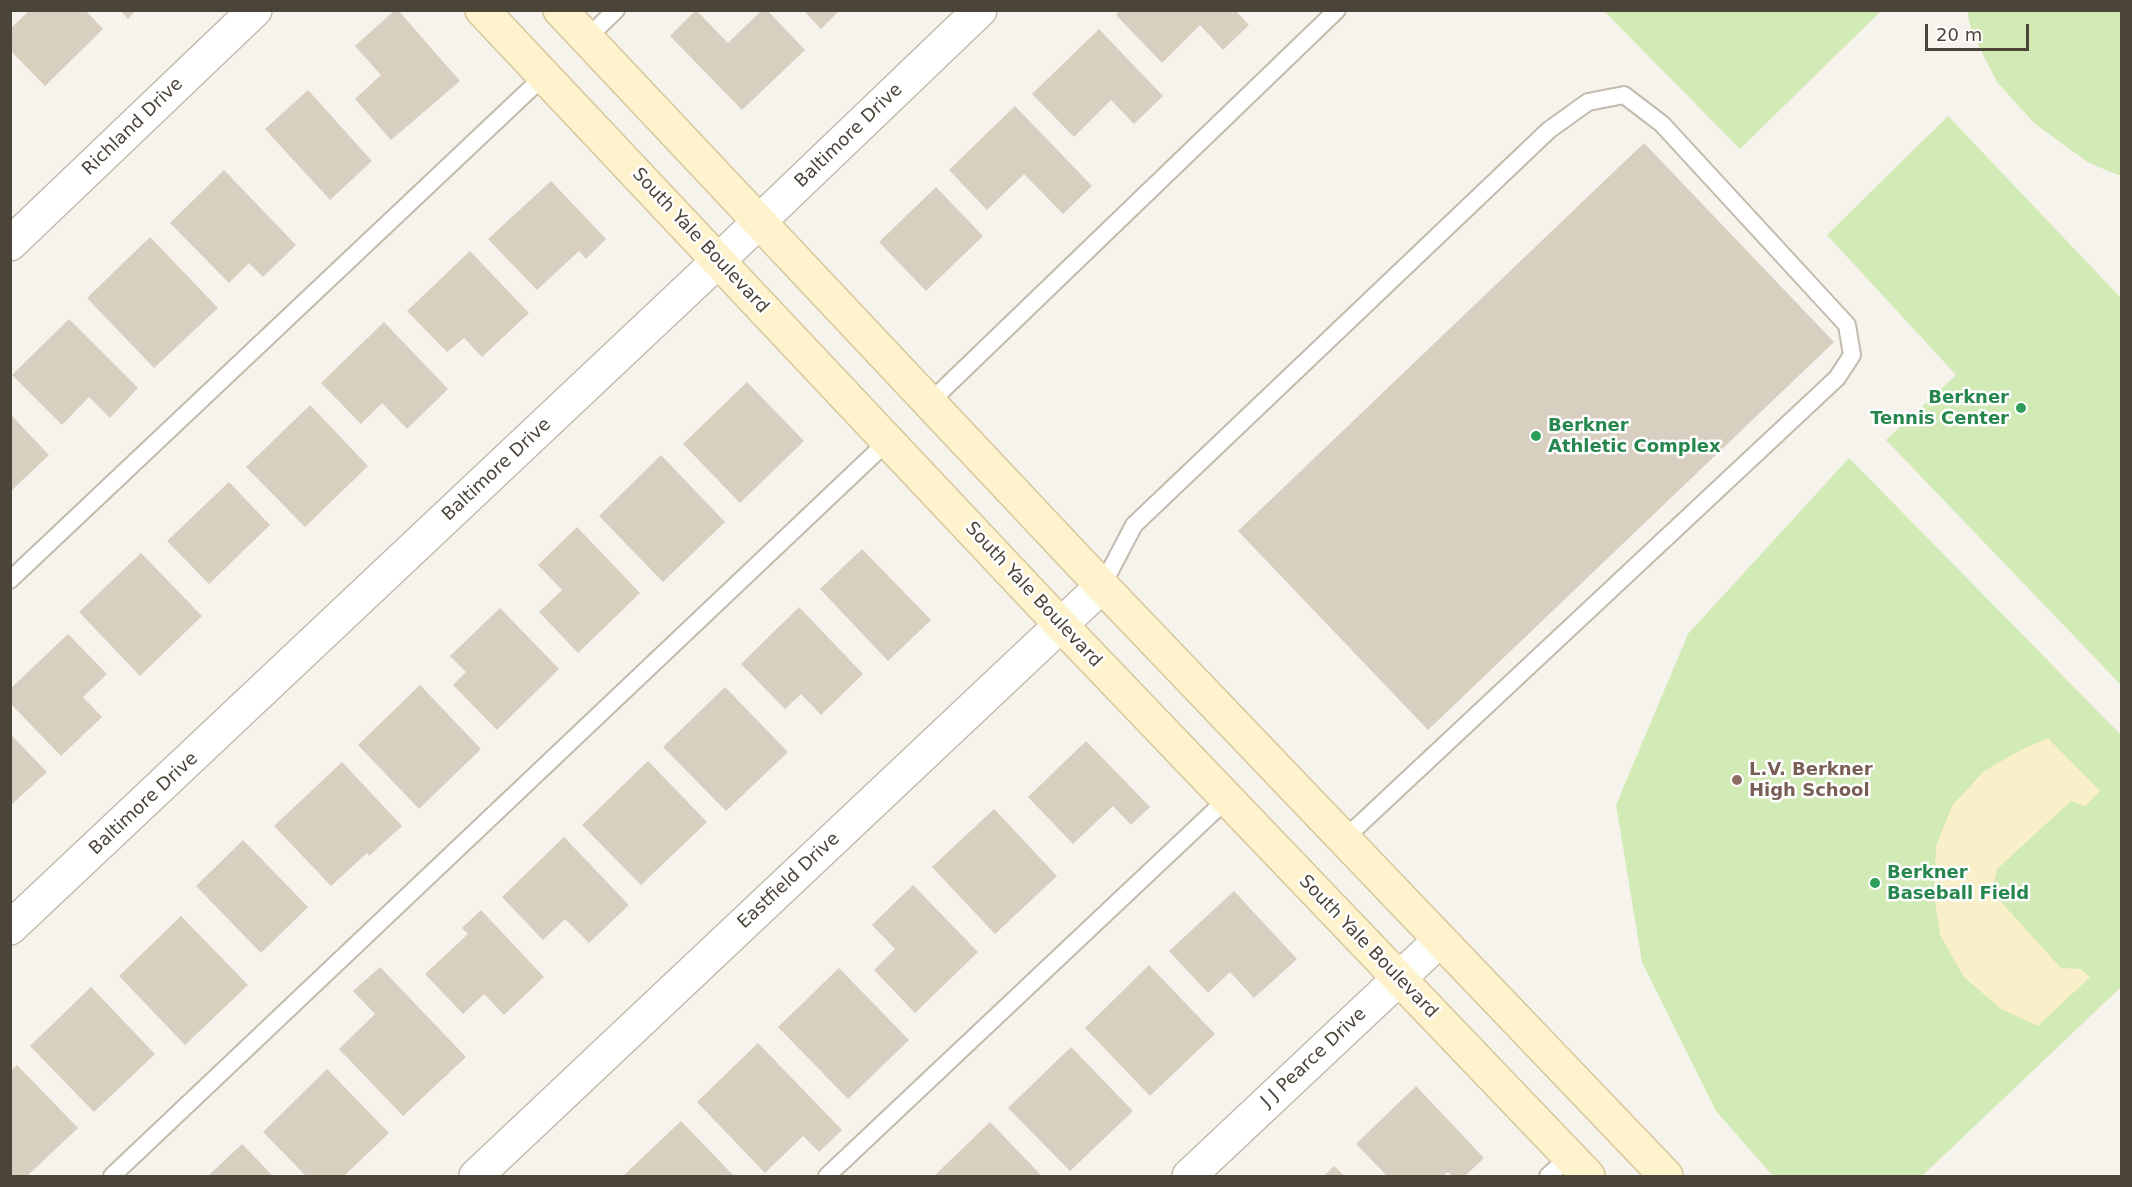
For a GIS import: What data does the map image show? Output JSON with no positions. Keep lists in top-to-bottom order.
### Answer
{
  "streets": {
    "street": [
      "Richland Drive",
      "Baltimore Drive",
      "South Yale Boulevard",
      "Eastfield Drive",
      "J J Pearce Drive"
    ]
  },
  "crossings": [
    ["Baltimore Drive", "South Yale Boulevard"],
    ["South Yale Boulevard", "Eastfield Drive"],
    ["South Yale Boulevard", "J J Pearce Drive"]
  ],
  "places": [
    "Berkner Tennis Center",
    "Berkner Athletic Complex",
    "L.V. Berkner High School",
    "Berkner Baseball Field"
  ],
  "scale_bar": "20 m"
}
